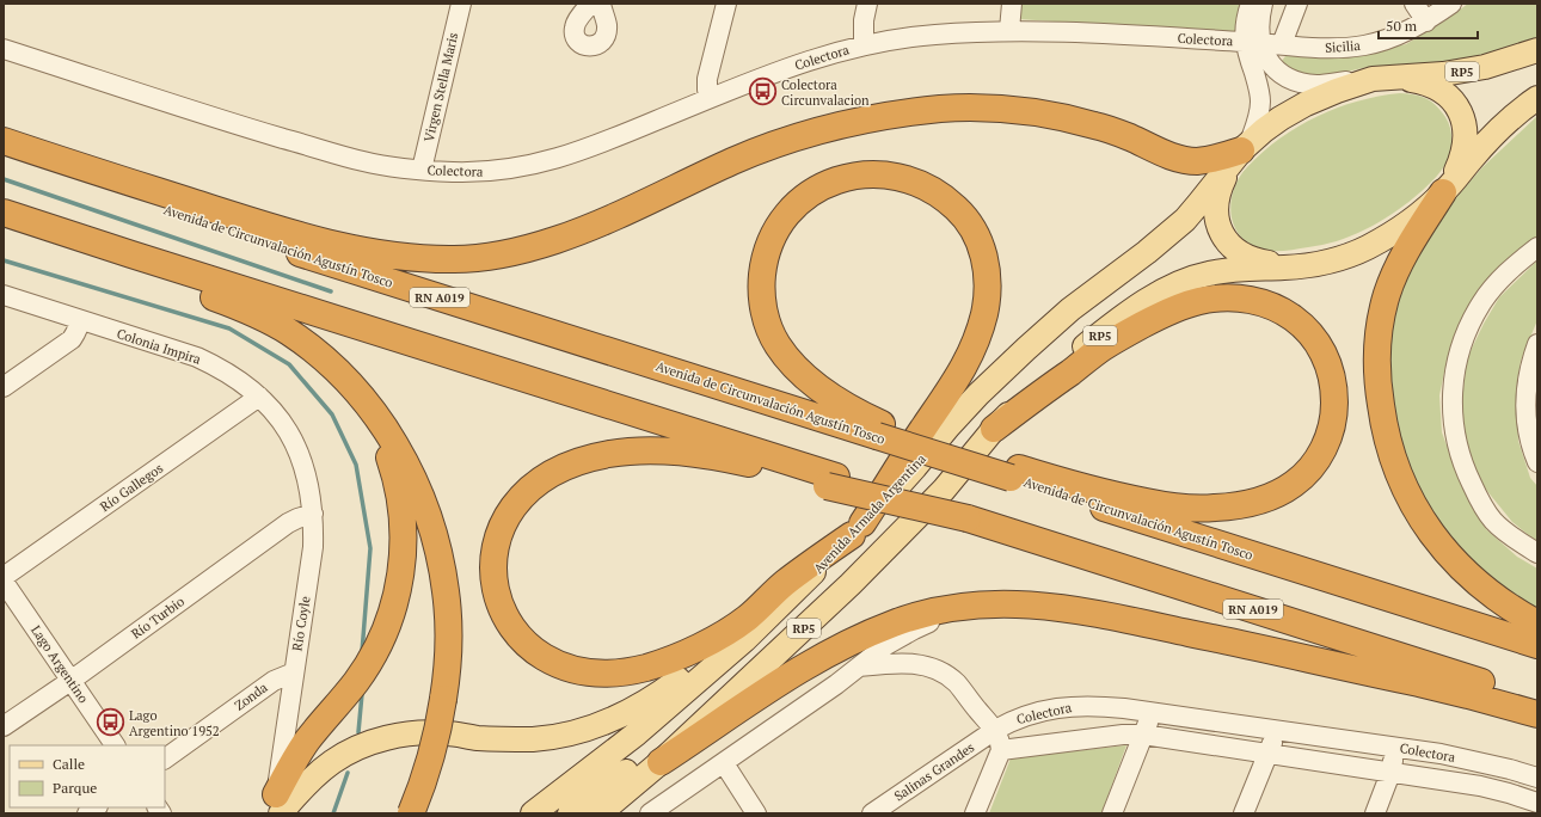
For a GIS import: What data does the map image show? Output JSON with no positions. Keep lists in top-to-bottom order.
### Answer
{
  "streets": {
    "highway": ["Avenida de Circunvalación Agustín Tosco", "RN A019"],
    "main road": ["RP5", "Avenida Armada Argentina"],
    "street": [
      "Colectora",
      "Sicilia",
      "Virgen Stella Maris",
      "Colonia Impira",
      "Río Gallegos",
      "Río Turbio",
      "Río Coyle",
      "Lago Argentino",
      "Zonda",
      "Salinas Grandes"
    ]
  },
  "crossings": [
    ["Colectora", "Sicilia"],
    ["Colectora", "Virgen Stella Maris"],
    ["Colectora", "Salinas Grandes"],
    ["Colonia Impira", "Río Gallegos"],
    ["Colonia Impira", "Río Coyle"],
    ["Río Turbio", "Río Coyle"],
    ["Río Turbio", "Lago Argentino"],
    ["Río Coyle", "Zonda"]
  ],
  "places": {
    "bus stop": ["Colectora Circunvalacion", "Lago Argentino 1952"]
  },
  "legend": ["Calle", "Parque"],
  "scale_bar": "50 m"
}
